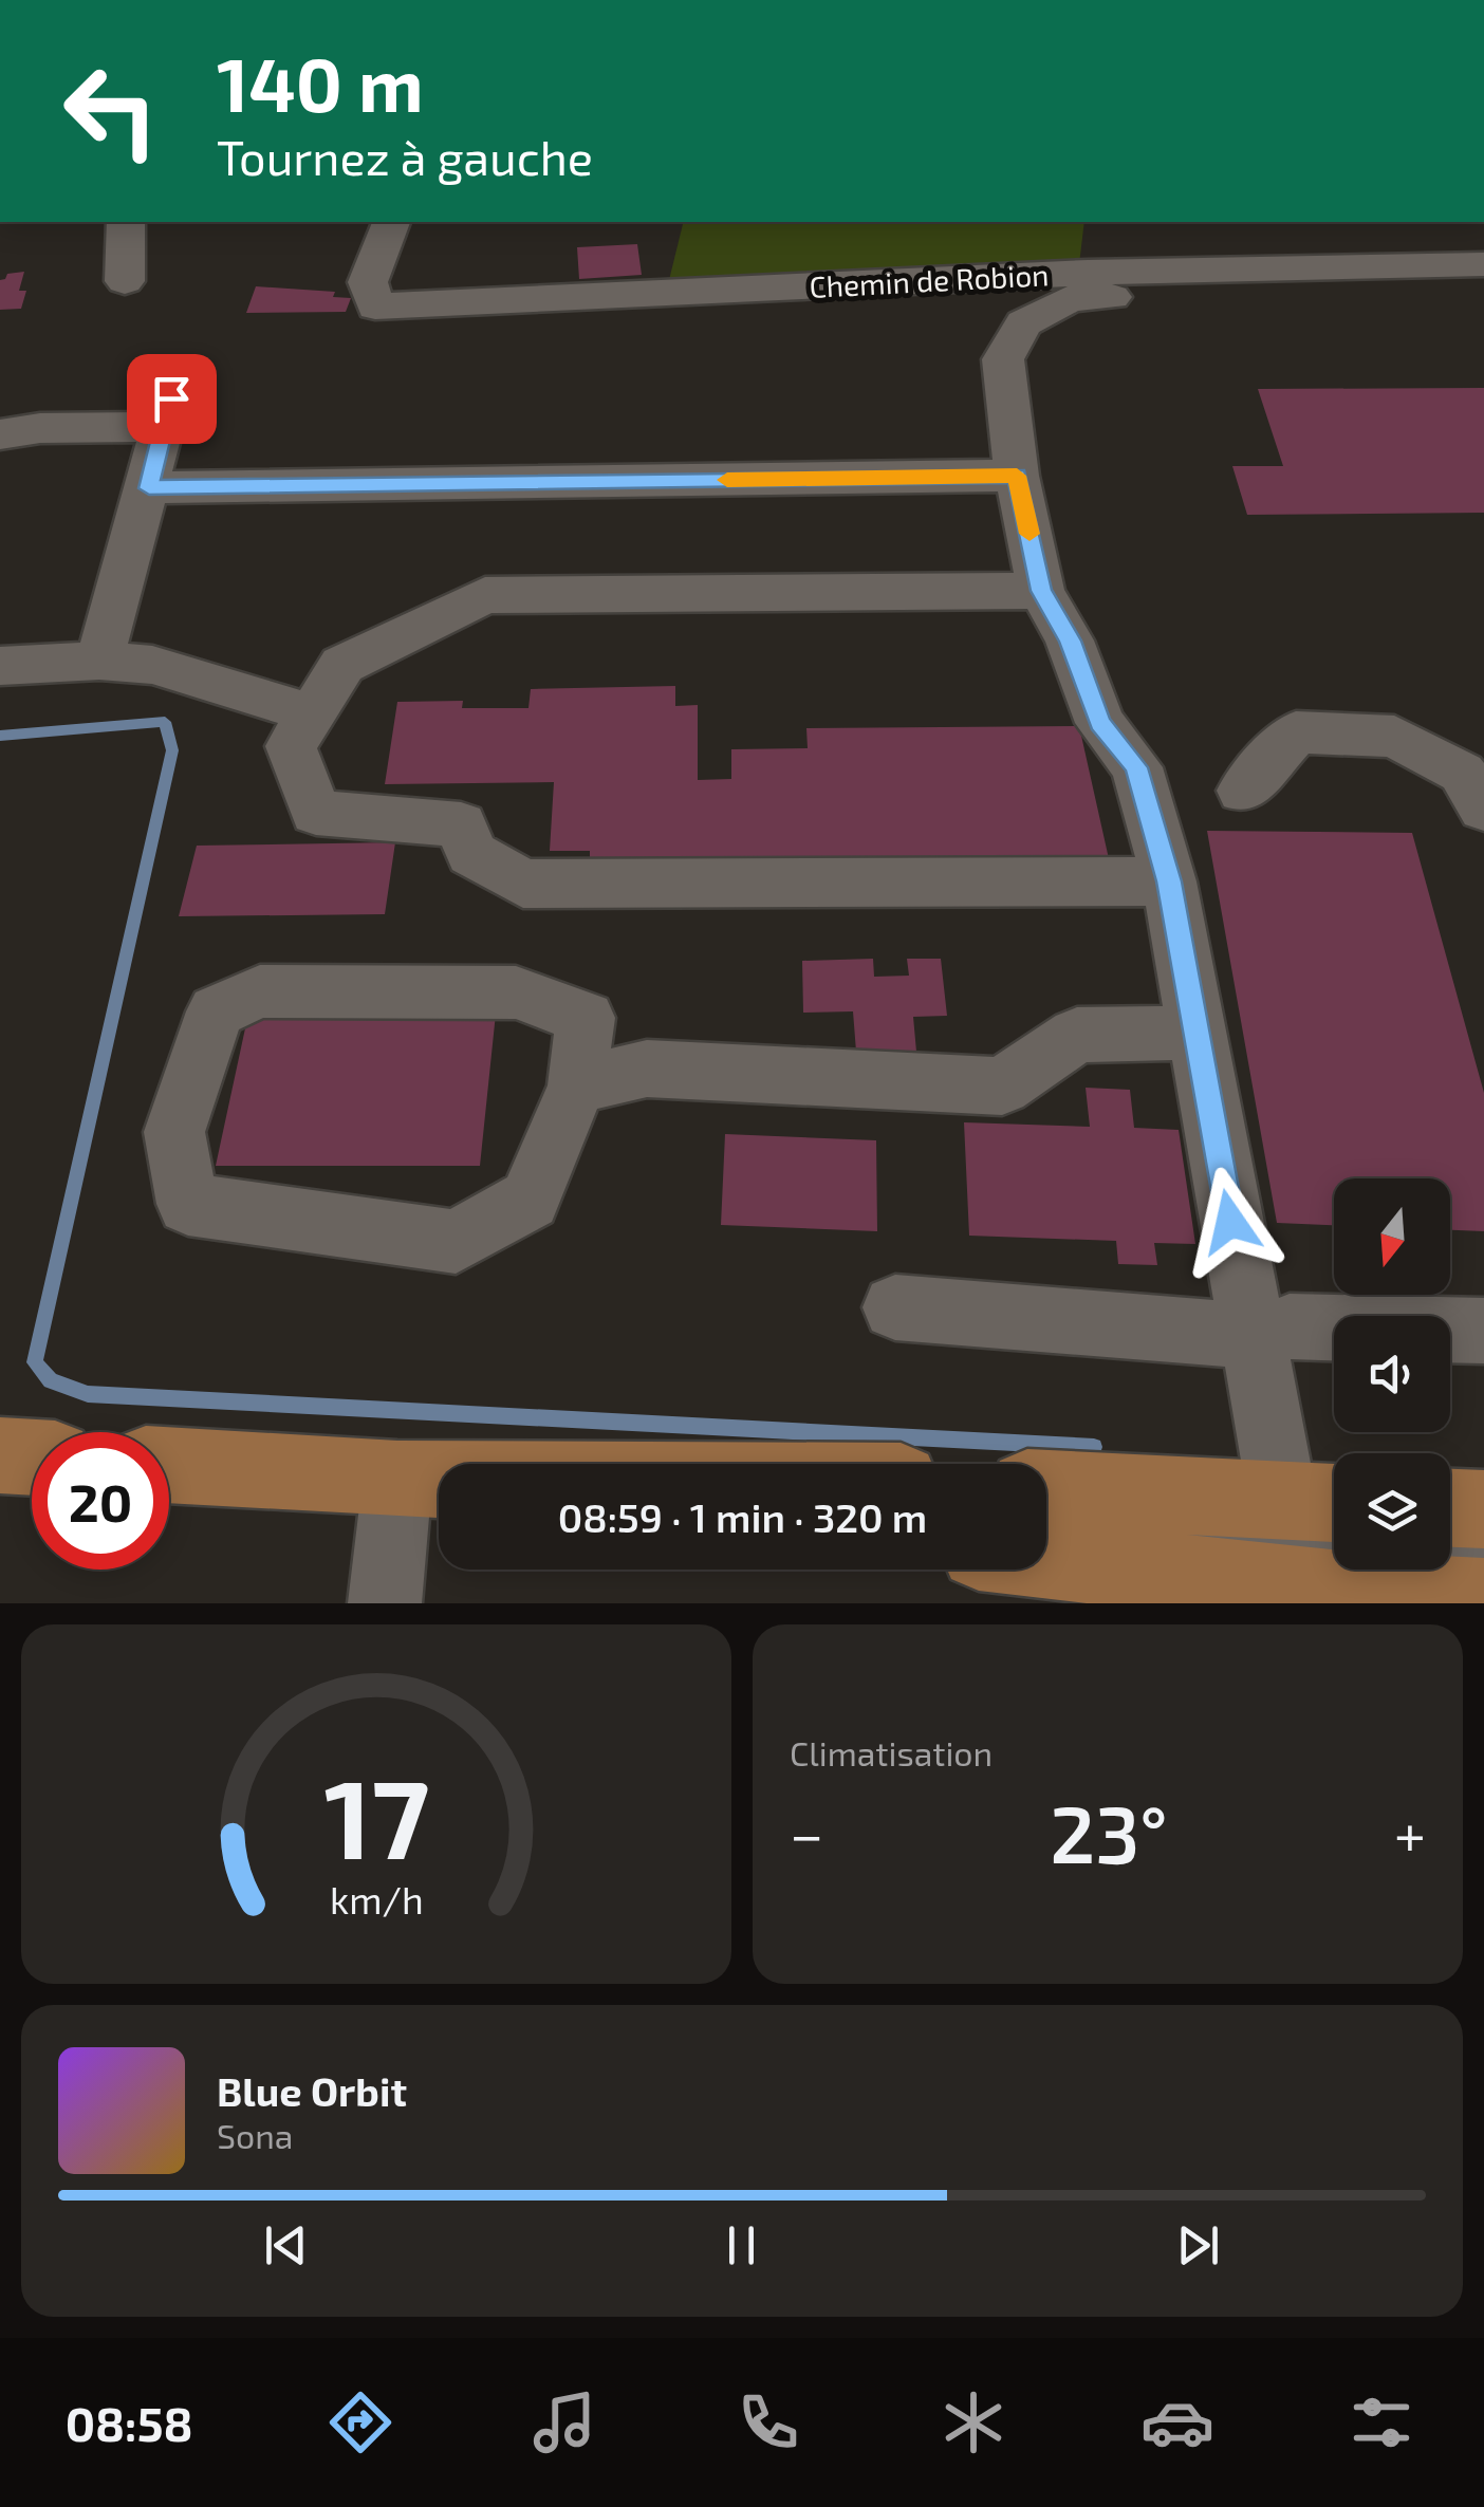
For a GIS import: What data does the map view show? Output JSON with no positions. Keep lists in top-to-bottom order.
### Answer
{
  "streets": {
    "street": ["Chemin de Robion"]
  },
  "north": "bottom",
  "page": {
    "turn": ["140 m", "Tournez à gauche"],
    "limit": "20",
    "trip": "08:59 · 1 min · 320 m",
    "tile": "Climatisation",
    "heat": ["−", "23°", "+"],
    "song": ["Blue Orbit", "Sona"],
    "tabs": "08:58",
    "gauge": ["17", "km/h"]
  }
}
